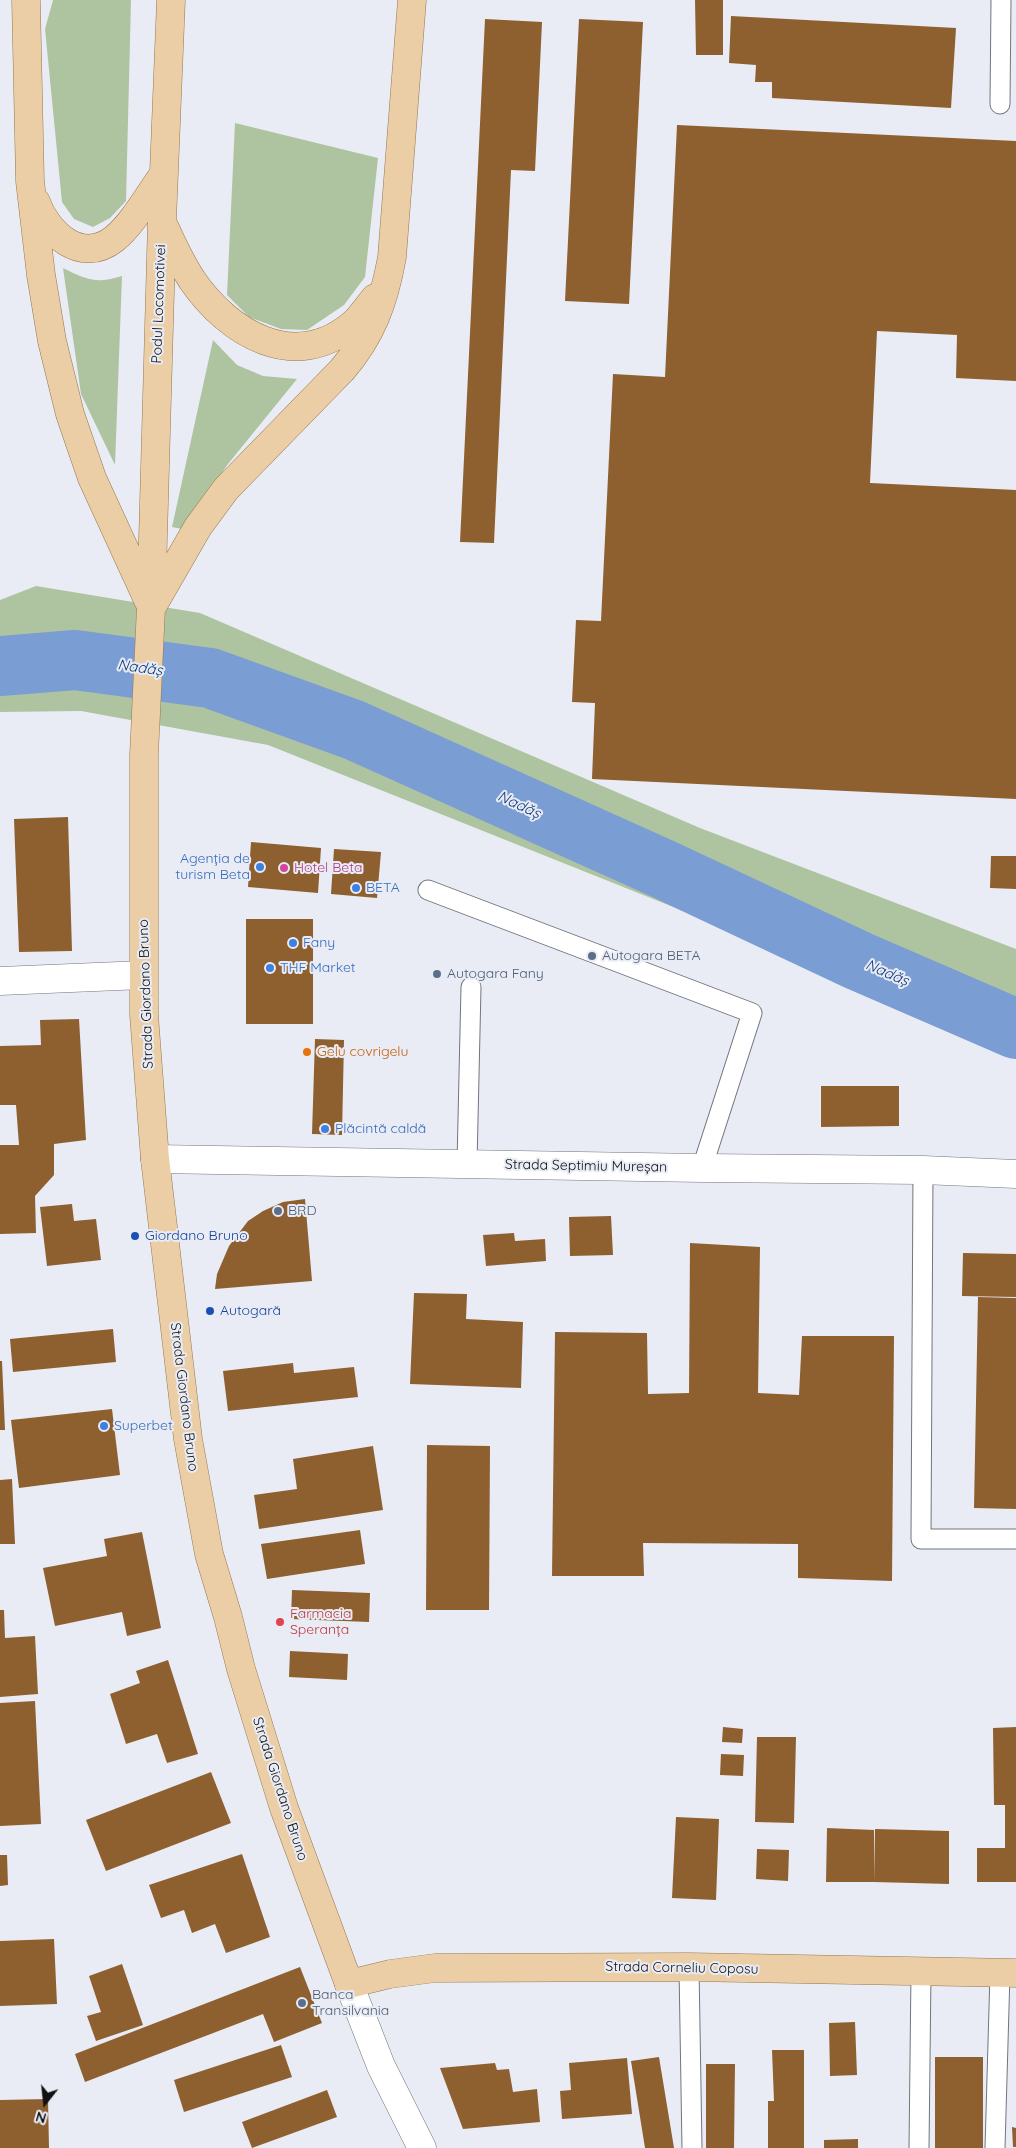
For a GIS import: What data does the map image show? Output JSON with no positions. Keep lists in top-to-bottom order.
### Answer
{
  "streets": {
    "main road": ["Podul Locomotivei", "Strada Giordano Bruno", "Strada Corneliu Coposu"],
    "street": ["Strada Septimiu Mureșan"]
  },
  "crossings": [
    ["Podul Locomotivei", "Strada Giordano Bruno"],
    ["Strada Giordano Bruno", "Strada Septimiu Mureșan"],
    ["Strada Giordano Bruno", "Strada Corneliu Coposu"]
  ],
  "water": ["Nadăș"],
  "places": [
    "Agenția de turism Beta",
    "Hotel Beta",
    "BETA",
    "Fany",
    "Autogara BETA",
    "THF Market",
    "Autogara Fany",
    "Gelu covrigelu",
    "Plăcintă caldă",
    "BRD",
    "Giordano Bruno",
    "Autogară",
    "Superbet",
    "Farmacia Speranța",
    "Banca Transilvania"
  ],
  "north": "bottom"
}
